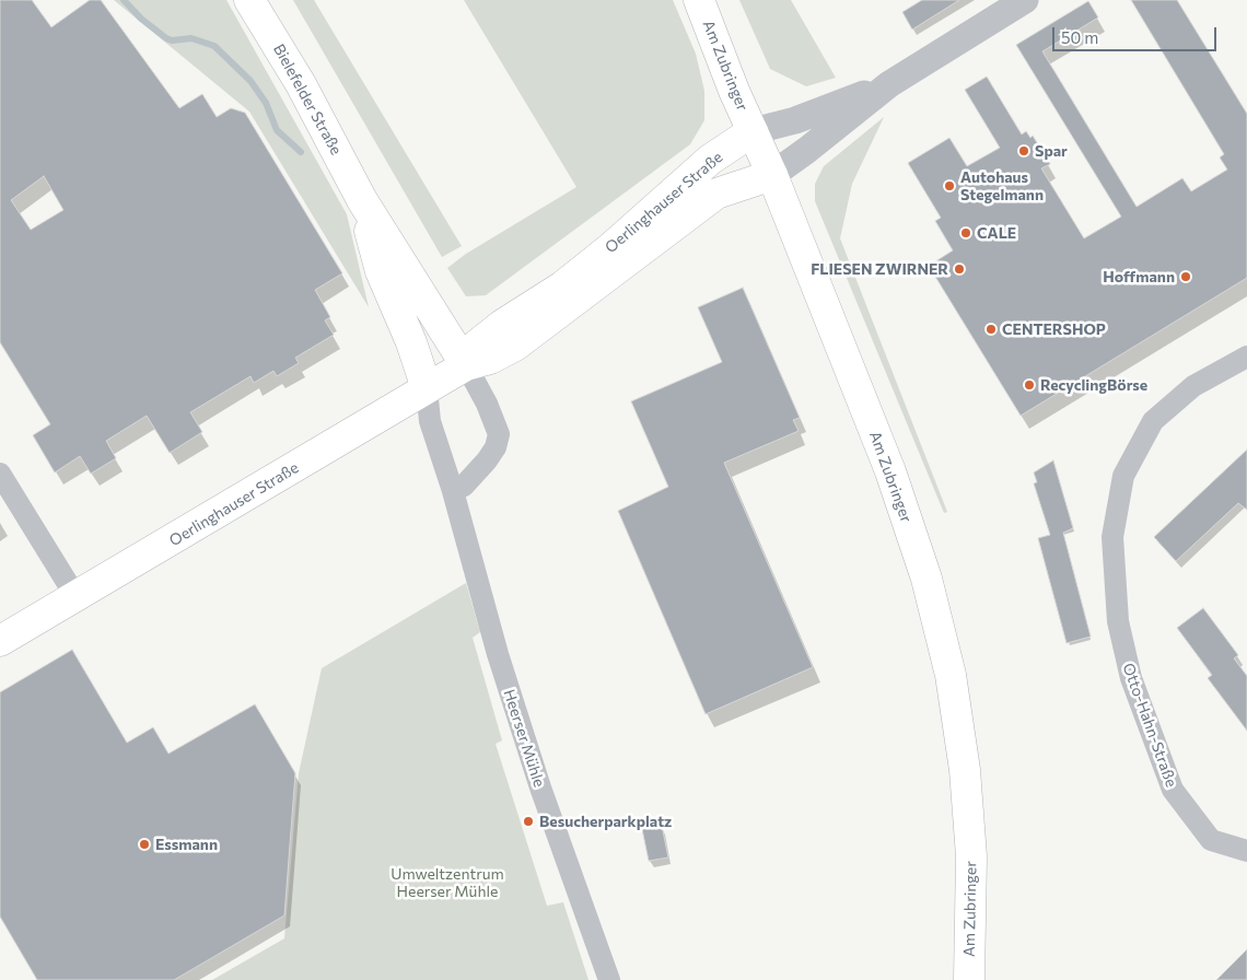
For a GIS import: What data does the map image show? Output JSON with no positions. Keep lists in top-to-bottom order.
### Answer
{
  "streets": {
    "main road": ["Am Zubringer", "Bielefelder Straße", "Oerlinghauser Straße"],
    "street": ["Otto-Hahn-Straße", "Heerser Mühle"]
  },
  "crossings": [
    ["Am Zubringer", "Oerlinghauser Straße"],
    ["Bielefelder Straße", "Oerlinghauser Straße"],
    ["Bielefelder Straße", "Heerser Mühle"],
    ["Oerlinghauser Straße", "Heerser Mühle"]
  ],
  "parks": ["Umweltzentrum Heerser Mühle"],
  "places": [
    "Spar",
    "Autohaus Stegelmann",
    "CALE",
    "FLIESEN ZWIRNER",
    "Hoffmann",
    "CENTERSHOP",
    "RecyclingBörse",
    "Besucherparkplatz",
    "Essmann"
  ],
  "scale_bar": "50 m"
}
